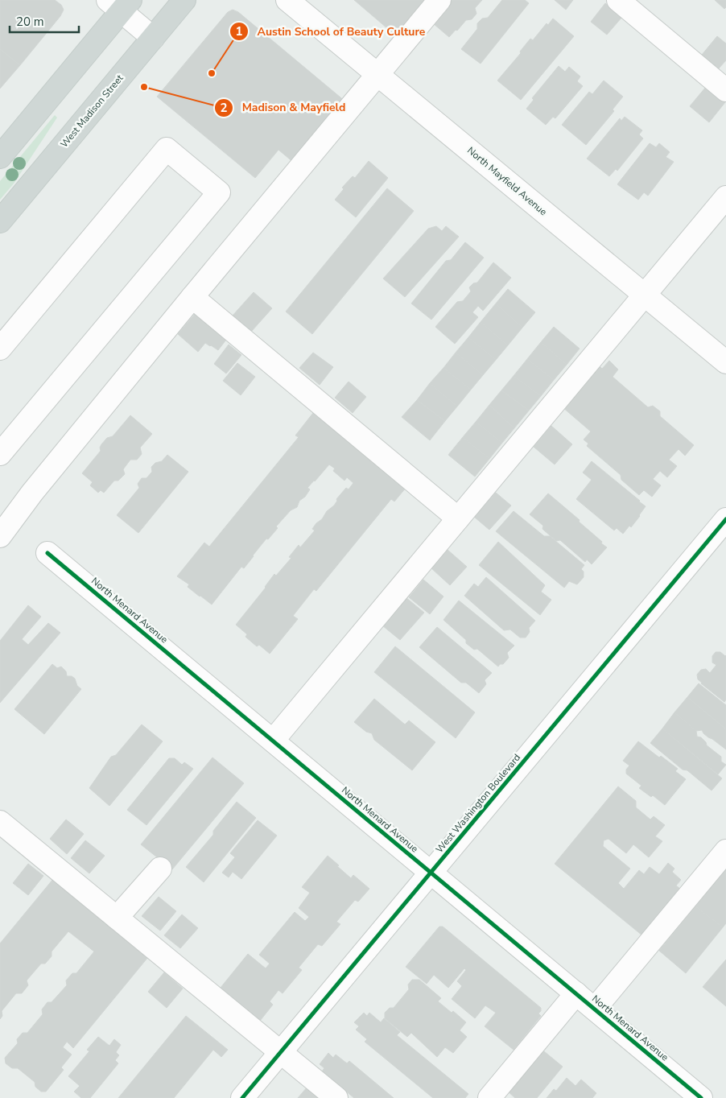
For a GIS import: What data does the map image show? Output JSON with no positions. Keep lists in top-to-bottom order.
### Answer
{
  "streets": {
    "main road": ["West Madison Street"],
    "street": ["North Mayfield Avenue", "North Menard Avenue", "West Washington Boulevard"]
  },
  "crossings": [
    ["North Menard Avenue", "West Washington Boulevard"]
  ],
  "places": ["Austin School of Beauty Culture", "Madison & Mayfield"],
  "scale_bar": "20 m"
}
